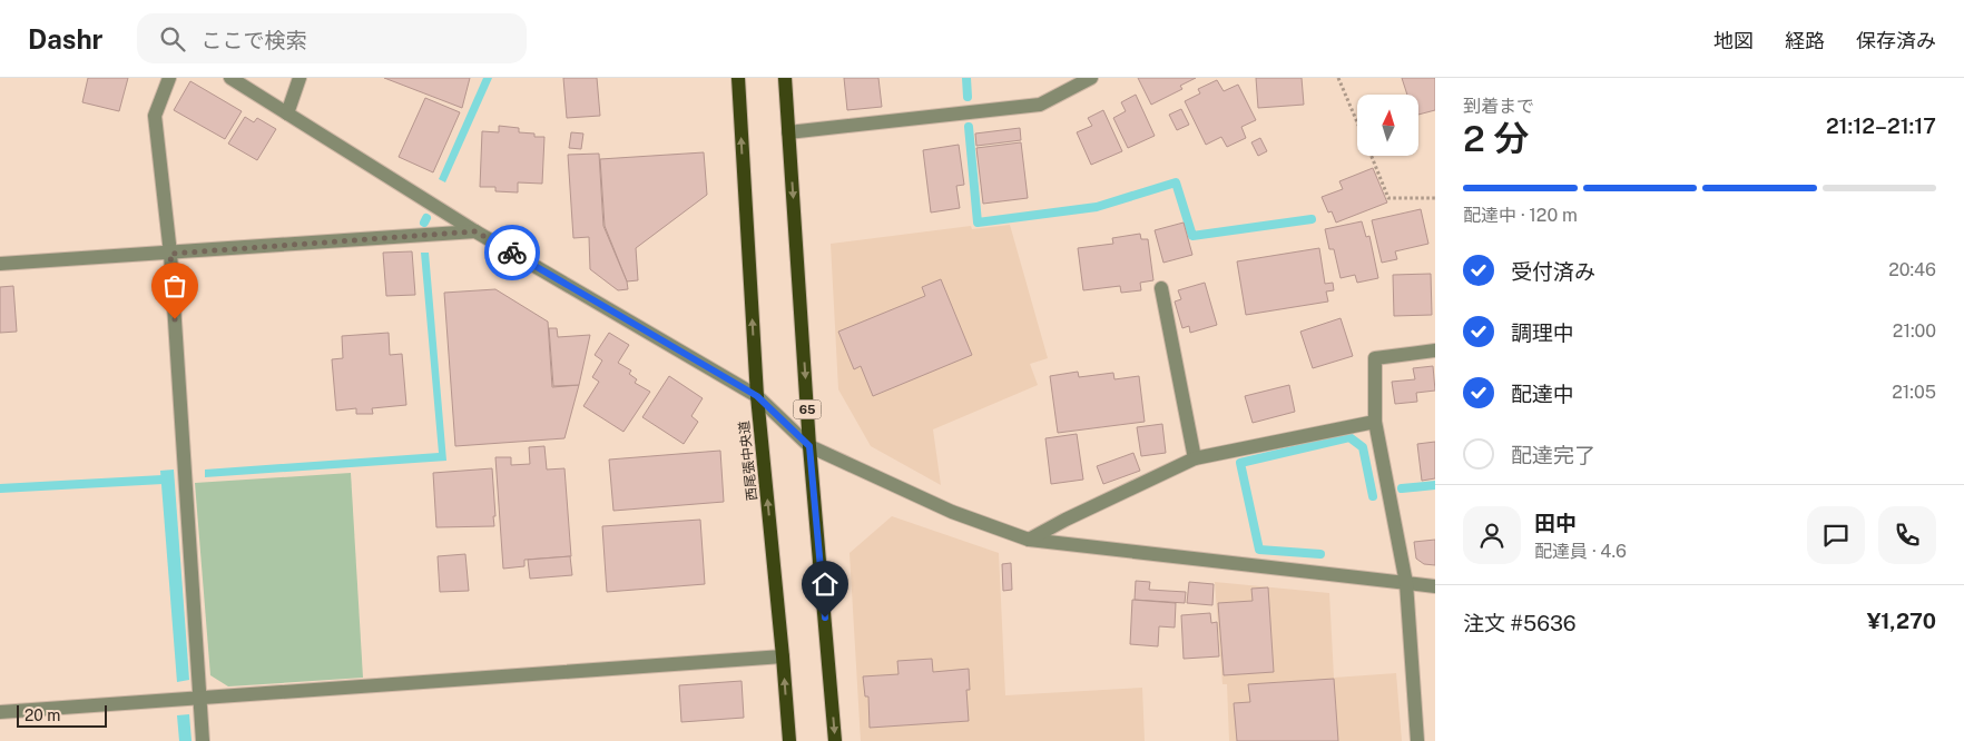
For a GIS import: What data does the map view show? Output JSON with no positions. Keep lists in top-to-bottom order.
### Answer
{
  "streets": {
    "main road": ["65", "西尾張中央道"]
  },
  "scale_bar": "20 m",
  "north": "top",
  "page": {
    "header": "Dashr",
    "search": "ここで検索",
    "nav": ["地図", "経路", "保存済み"],
    "heading": ["2 分", "到着まで", "21:12–21:17"],
    "panel": [
      "田中",
      "配達員 · 4.6",
      "注文 #5636",
      "¥1,270"
    ],
    "bar": "配達中 · 120 m",
    "list": [
      ["受付済み", "20:46"],
      ["調理中", "21:00"],
      ["配達中", "21:05"],
      "配達完了"
    ],
    "scale": "20 m"
  }
}
